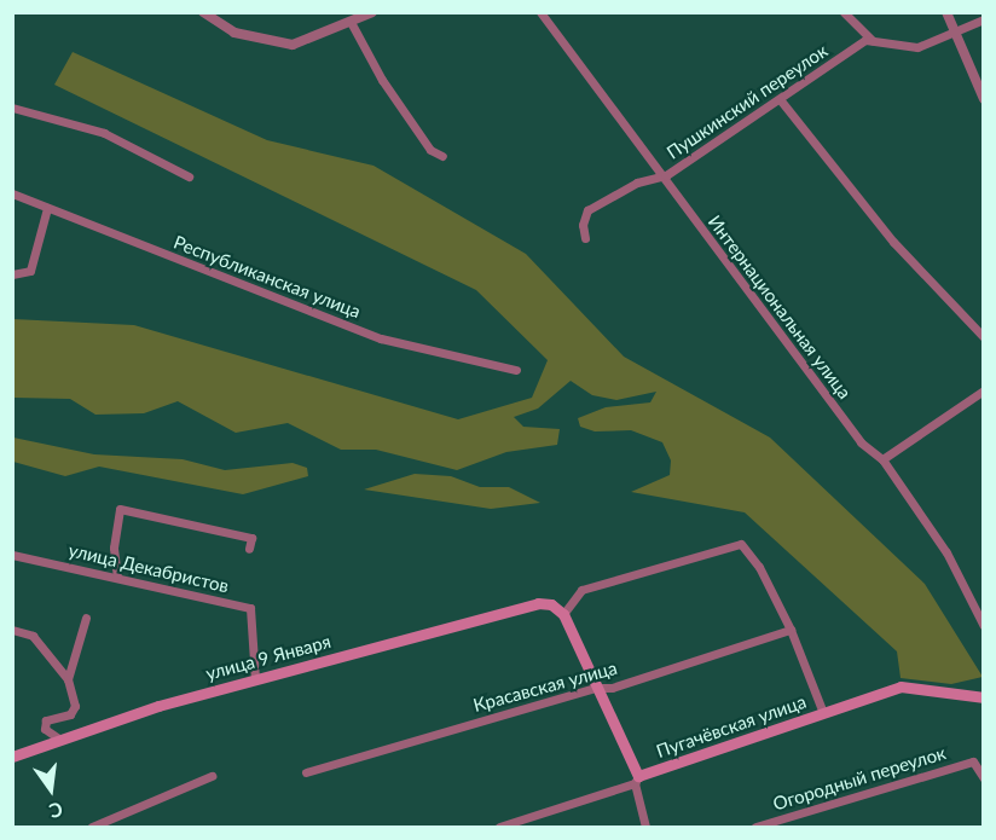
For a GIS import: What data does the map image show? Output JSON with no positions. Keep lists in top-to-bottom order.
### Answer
{
  "streets": {
    "main road": ["улица 9 Января", "Пугачёвская улица"],
    "street": [
      "Пушкинский переулок",
      "Республиканская улица",
      "Интернациональная улица",
      "улица Декабристов",
      "Красавская улица",
      "Огородный переулок"
    ]
  },
  "crossings": [
    ["Пушкинский переулок", "Интернациональная улица"],
    ["улица Декабристов", "улица 9 Января"]
  ],
  "north": "bottom"
}
